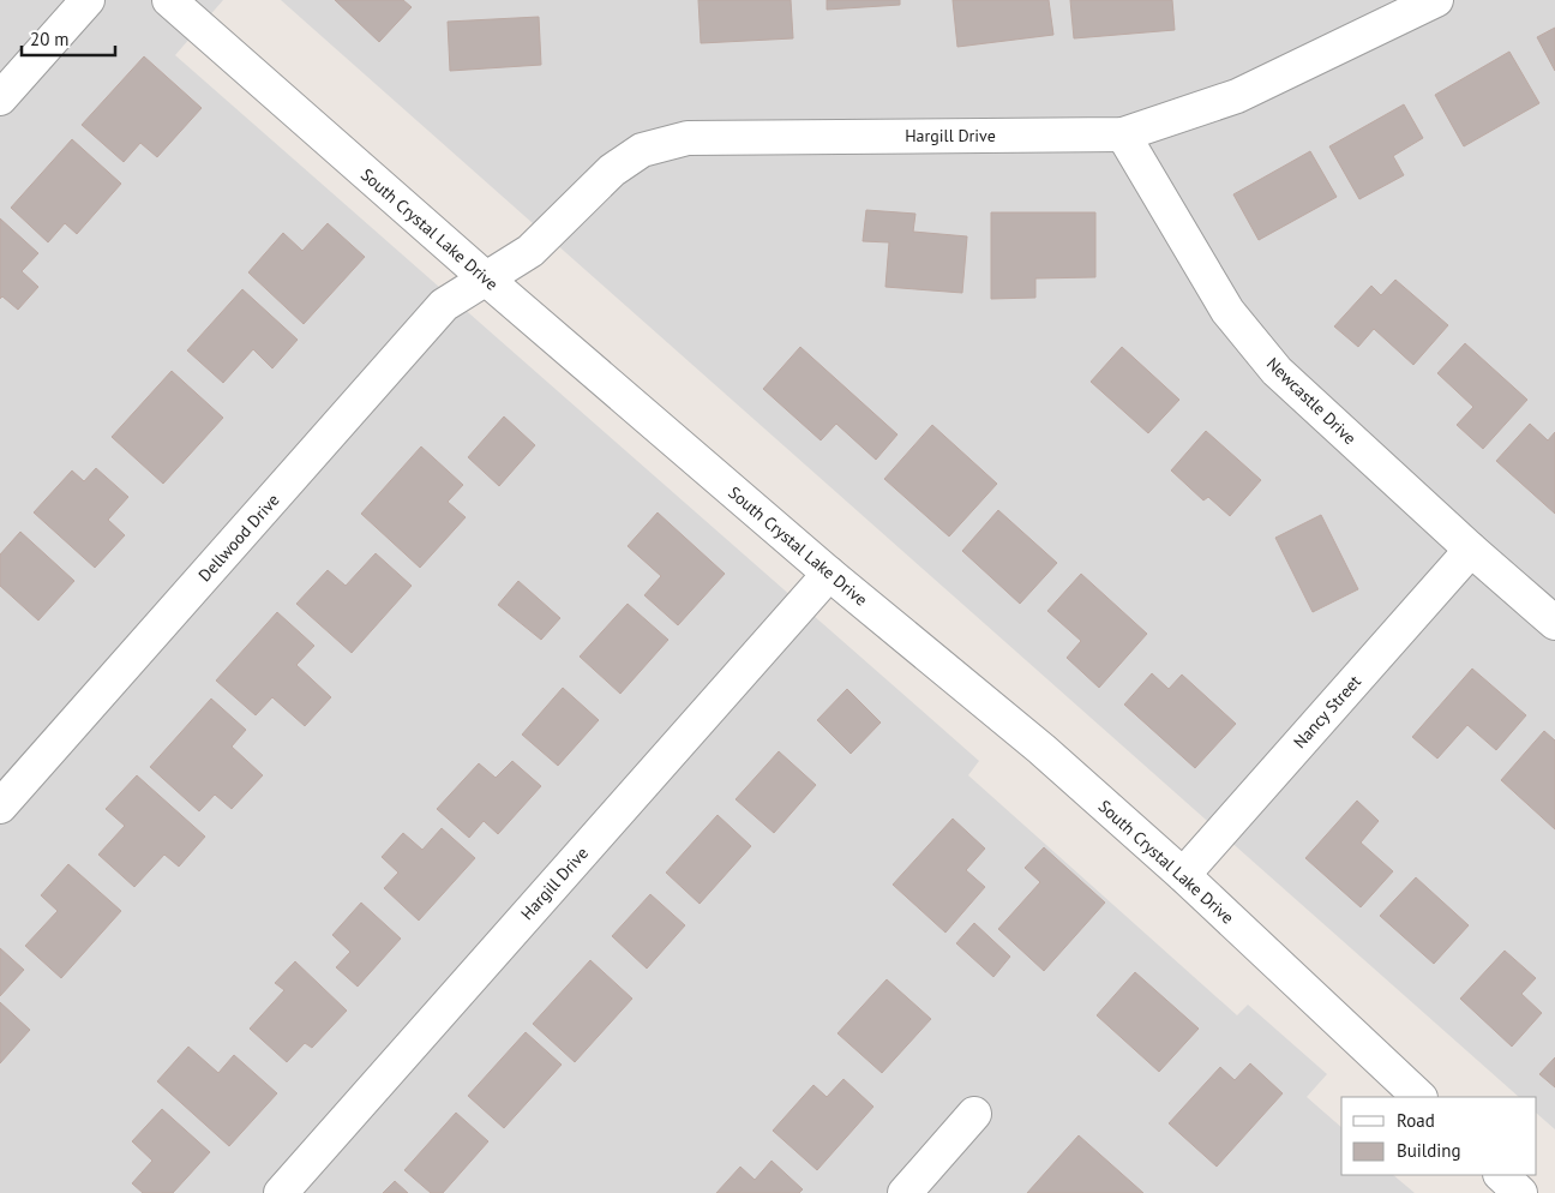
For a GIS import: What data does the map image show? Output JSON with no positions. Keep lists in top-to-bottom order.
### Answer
{
  "streets": {
    "street": [
      "Hargill Drive",
      "South Crystal Lake Drive",
      "Newcastle Drive",
      "Dellwood Drive",
      "Nancy Street"
    ]
  },
  "crossings": [
    ["Hargill Drive", "South Crystal Lake Drive"],
    ["Hargill Drive", "Newcastle Drive"],
    ["Hargill Drive", "Dellwood Drive"],
    ["South Crystal Lake Drive", "Dellwood Drive"],
    ["South Crystal Lake Drive", "Nancy Street"],
    ["Newcastle Drive", "Nancy Street"]
  ],
  "legend": ["Road", "Building"],
  "scale_bar": "20 m"
}
